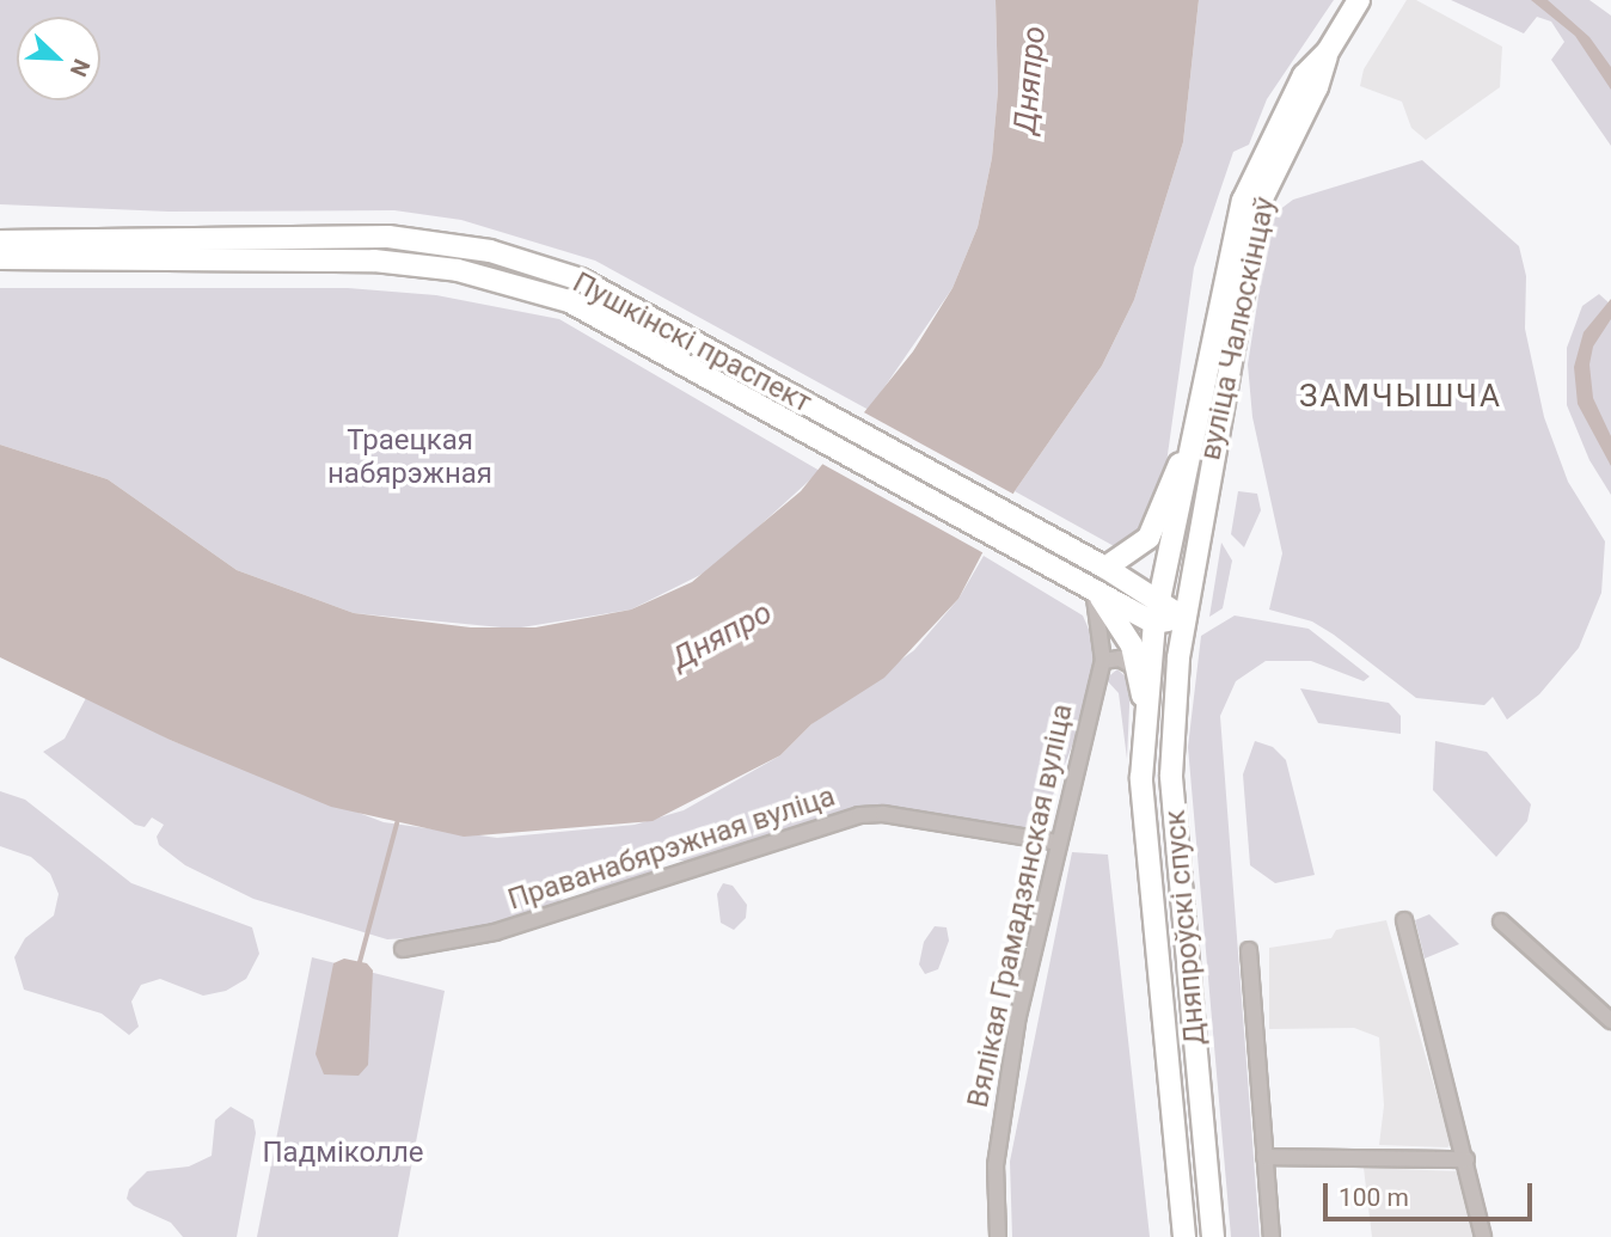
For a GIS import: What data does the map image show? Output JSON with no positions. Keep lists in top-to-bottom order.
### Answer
{
  "streets": {
    "main road": ["вуліца Чалюскінцаў", "Пушкінскі праспект", "Дняпроўскі спуск"],
    "street": ["Праванабярэжная вуліца", "Вялікая Грамадзянская вуліца"]
  },
  "crossings": [
    ["вуліца Чалюскінцаў", "Пушкінскі праспект"],
    ["вуліца Чалюскінцаў", "Дняпроўскі спуск"],
    ["Пушкінскі праспект", "Вялікая Грамадзянская вуліца"],
    ["Пушкінскі праспект", "Дняпроўскі спуск"],
    ["Праванабярэжная вуліца", "Вялікая Грамадзянская вуліца"]
  ],
  "districts": ["ЗАМЧЫШЧА"],
  "water": ["Дняпро"],
  "parks": ["Траецкая набярэжная", "Падміколле"],
  "scale_bar": "100 m",
  "north": "bottom right"
}
